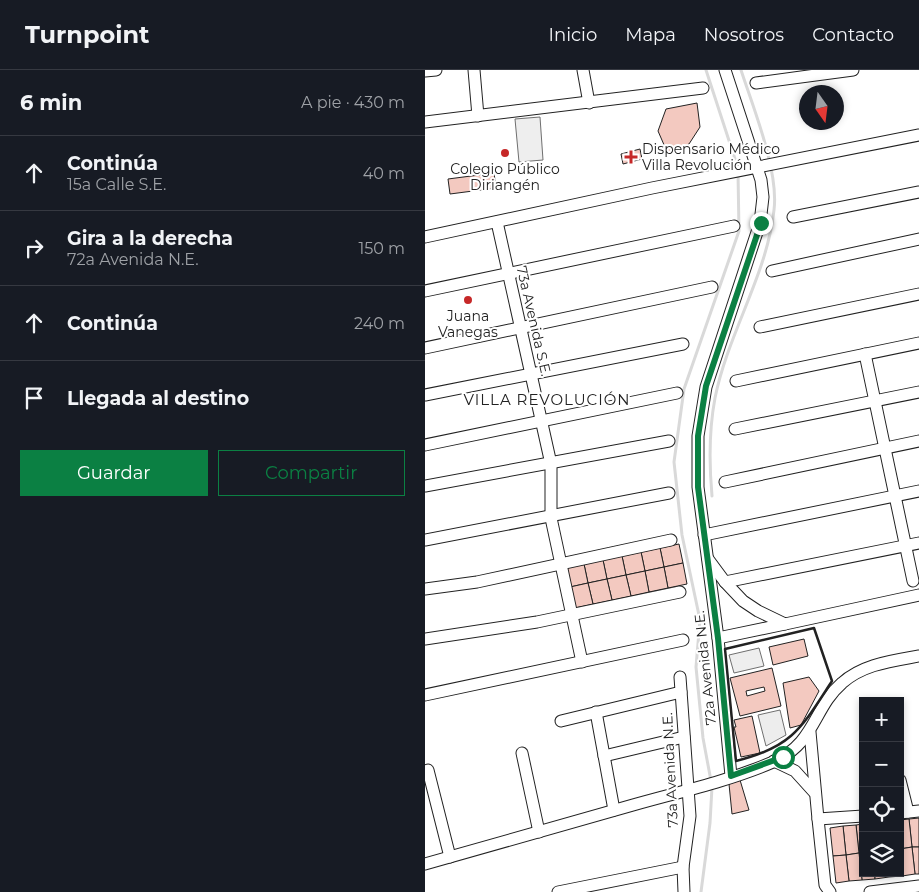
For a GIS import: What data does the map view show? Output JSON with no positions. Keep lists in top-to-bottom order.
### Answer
{
  "streets": {
    "street": ["73a Avenida S.E.", "72a Avenida N.E.", "73a Avenida N.E."]
  },
  "districts": ["VILLA REVOLUCIÓN"],
  "places": {
    "other": ["Colegio Público Diriangén", "Juana Vanegas"],
    "health": ["Dispensario Médico Villa Revolución"]
  },
  "north": "bottom",
  "page": {
    "header": "Turnpoint",
    "nav": [
      "Inicio",
      "Mapa",
      "Nosotros",
      "Contacto"
    ],
    "heading": ["6 min", "A pie · 430 m"],
    "list": [
      ["Continúa", "15a Calle S.E.", "40 m"],
      ["Gira a la derecha", "72a Avenida N.E.", "150 m"],
      ["Continúa", "240 m"],
      "Llegada al destino"
    ],
    "buttons": ["Guardar", "Compartir"],
    "map_buttons": ["+", "−"]
  }
}
